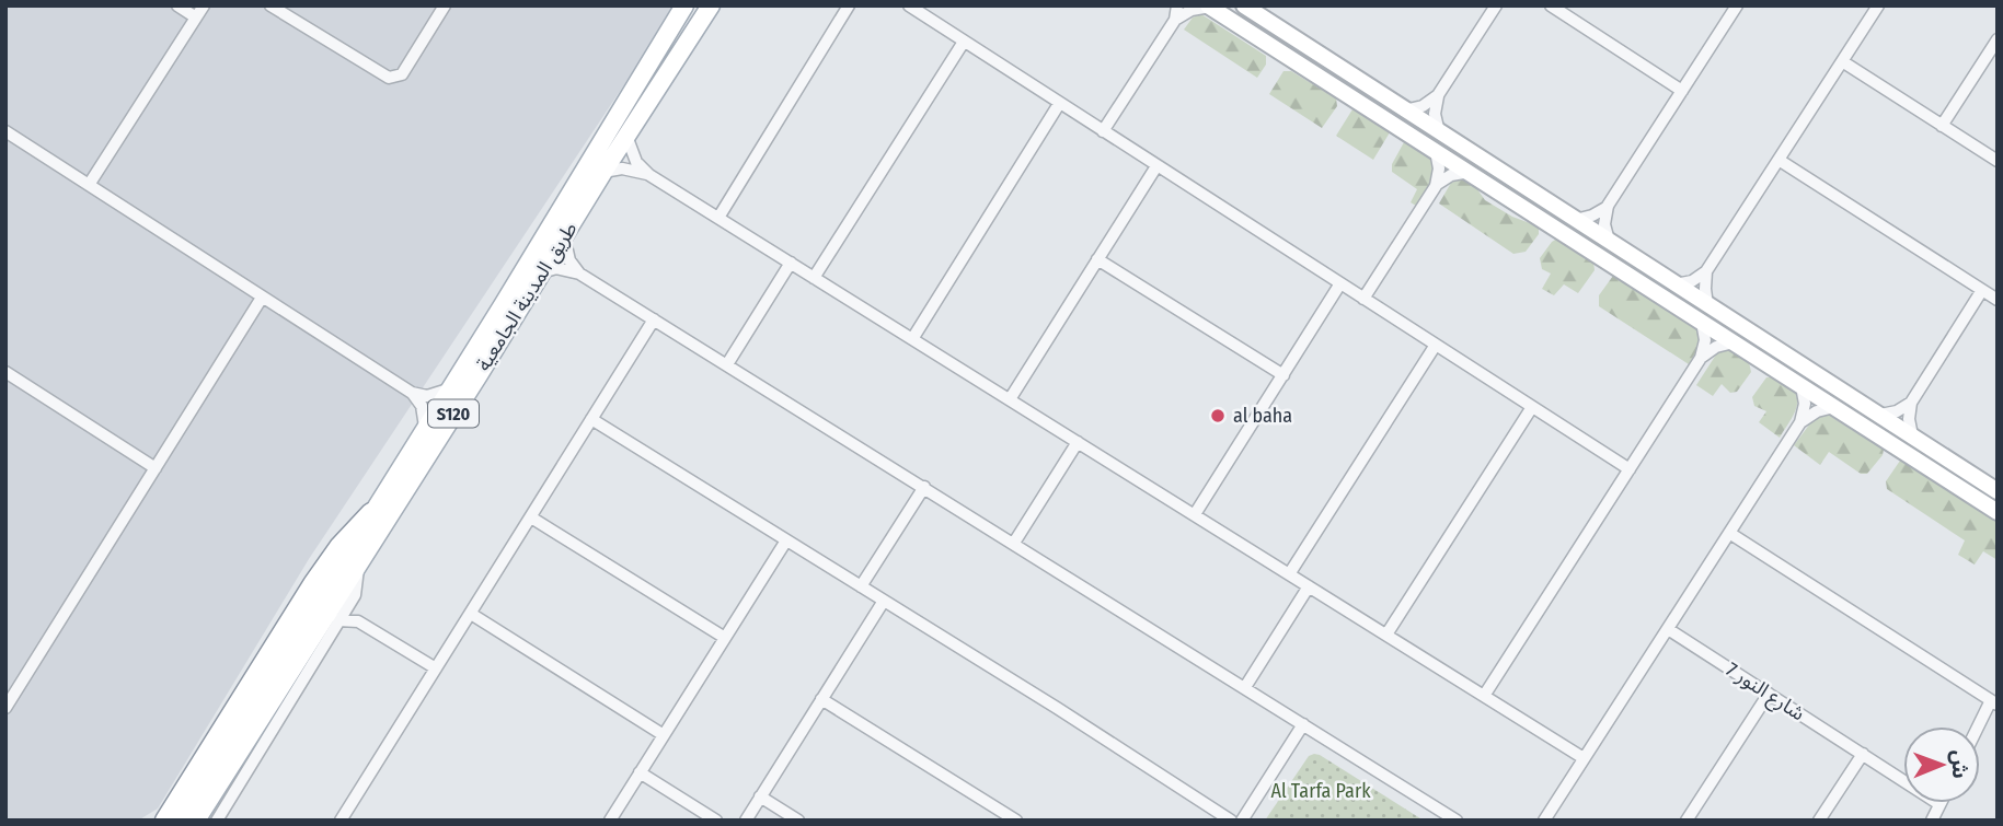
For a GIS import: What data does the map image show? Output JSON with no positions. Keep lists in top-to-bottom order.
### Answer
{
  "streets": {
    "main road": ["طريق المدينة الجامعية", "S120"],
    "street": ["شارع النور 7"]
  },
  "parks": ["Al Tarfa Park"],
  "places": ["al baha"],
  "north": "right"
}
